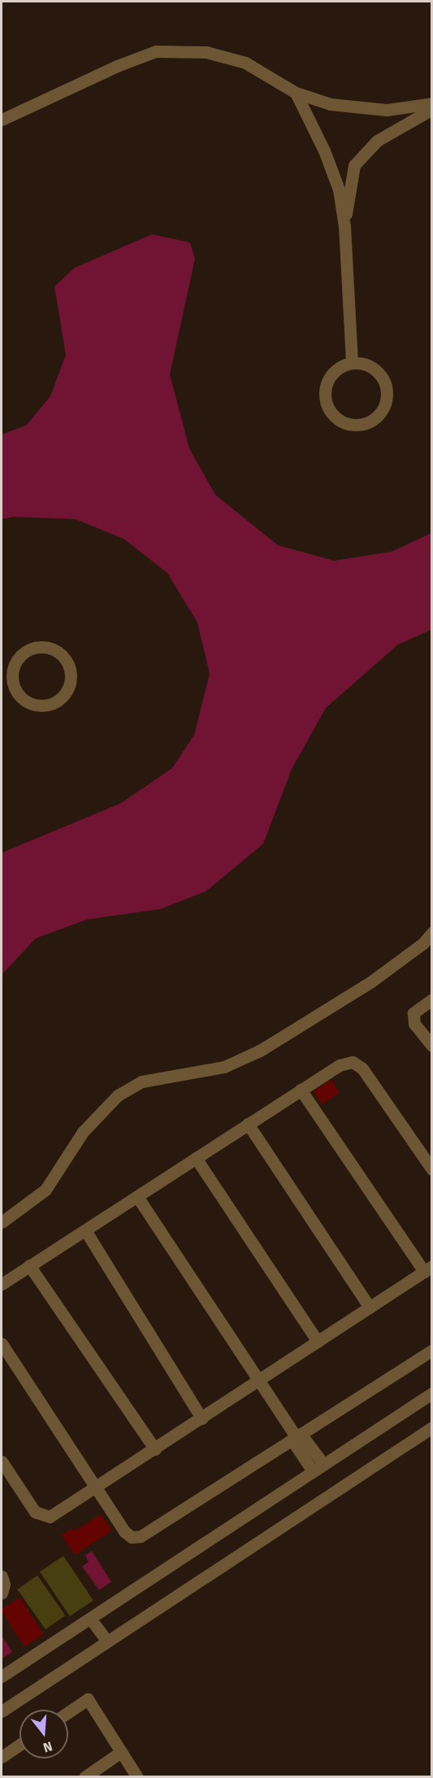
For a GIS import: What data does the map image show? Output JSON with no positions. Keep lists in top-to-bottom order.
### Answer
{
  "north": "bottom"
}
